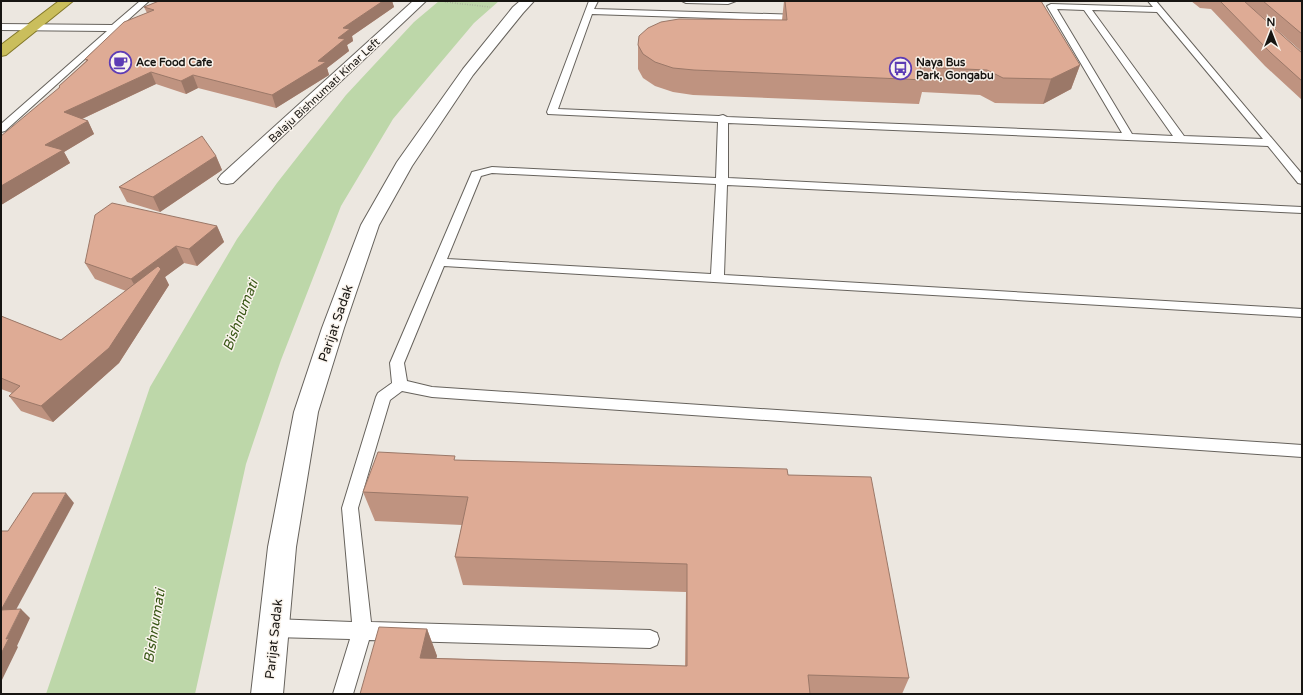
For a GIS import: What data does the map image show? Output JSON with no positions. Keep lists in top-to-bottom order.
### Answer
{
  "streets": {
    "street": ["Balaju Bishnumati Kinar Left", "Parijat Sadak"]
  },
  "water": ["Bishnumati"],
  "places": {
    "cafe": ["Ace Food Cafe"],
    "bus stop": ["Naya Bus Park, Gongabu"]
  },
  "north": "top"
}
